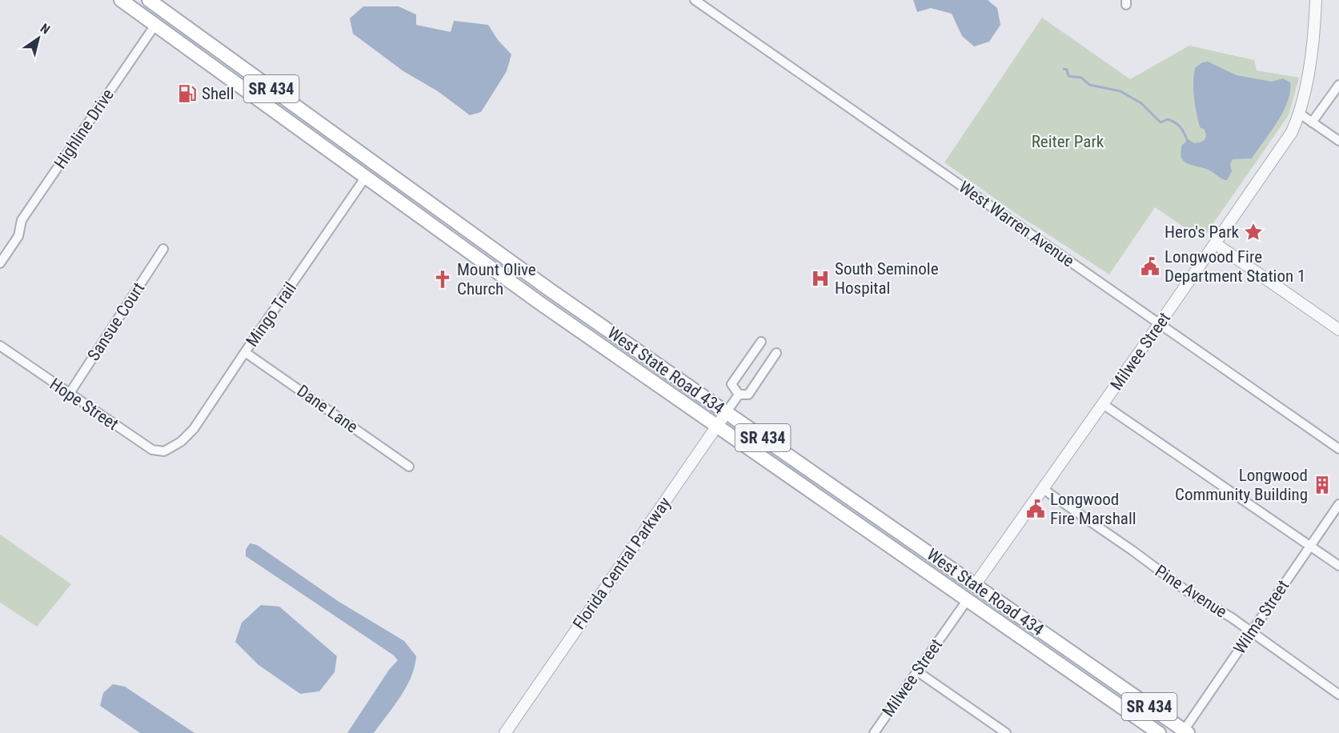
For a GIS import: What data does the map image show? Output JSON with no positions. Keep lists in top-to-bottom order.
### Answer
{
  "streets": {
    "main road": ["SR 434", "West State Road 434"],
    "street": [
      "Highline Drive",
      "West Warren Avenue",
      "Mingo Trail",
      "Sansue Court",
      "Milwee Street",
      "Hope Street",
      "Dane Lane",
      "Florida Central Parkway",
      "Pine Avenue",
      "Wilma Street"
    ]
  },
  "crossings": [
    ["Highline Drive", "West State Road 434"],
    ["West Warren Avenue", "Milwee Street"],
    ["Mingo Trail", "West State Road 434"],
    ["Mingo Trail", "Hope Street"],
    ["Mingo Trail", "Dane Lane"],
    ["Sansue Court", "Hope Street"],
    ["Milwee Street", "West State Road 434"],
    ["Milwee Street", "Pine Avenue"],
    ["West State Road 434", "Florida Central Parkway"],
    ["West State Road 434", "Wilma Street"],
    ["Pine Avenue", "Wilma Street"]
  ],
  "parks": ["Reiter Park"],
  "places": {
    "fuel station": ["Shell"],
    "place": ["Hero's Park"],
    "public building": ["Longwood Fire Department Station 1", "Longwood Fire Marshall"],
    "hospital": ["South Seminole Hospital"],
    "church": ["Mount Olive Church"],
    "building": ["Longwood Community Building"]
  },
  "north": "top right"
}
